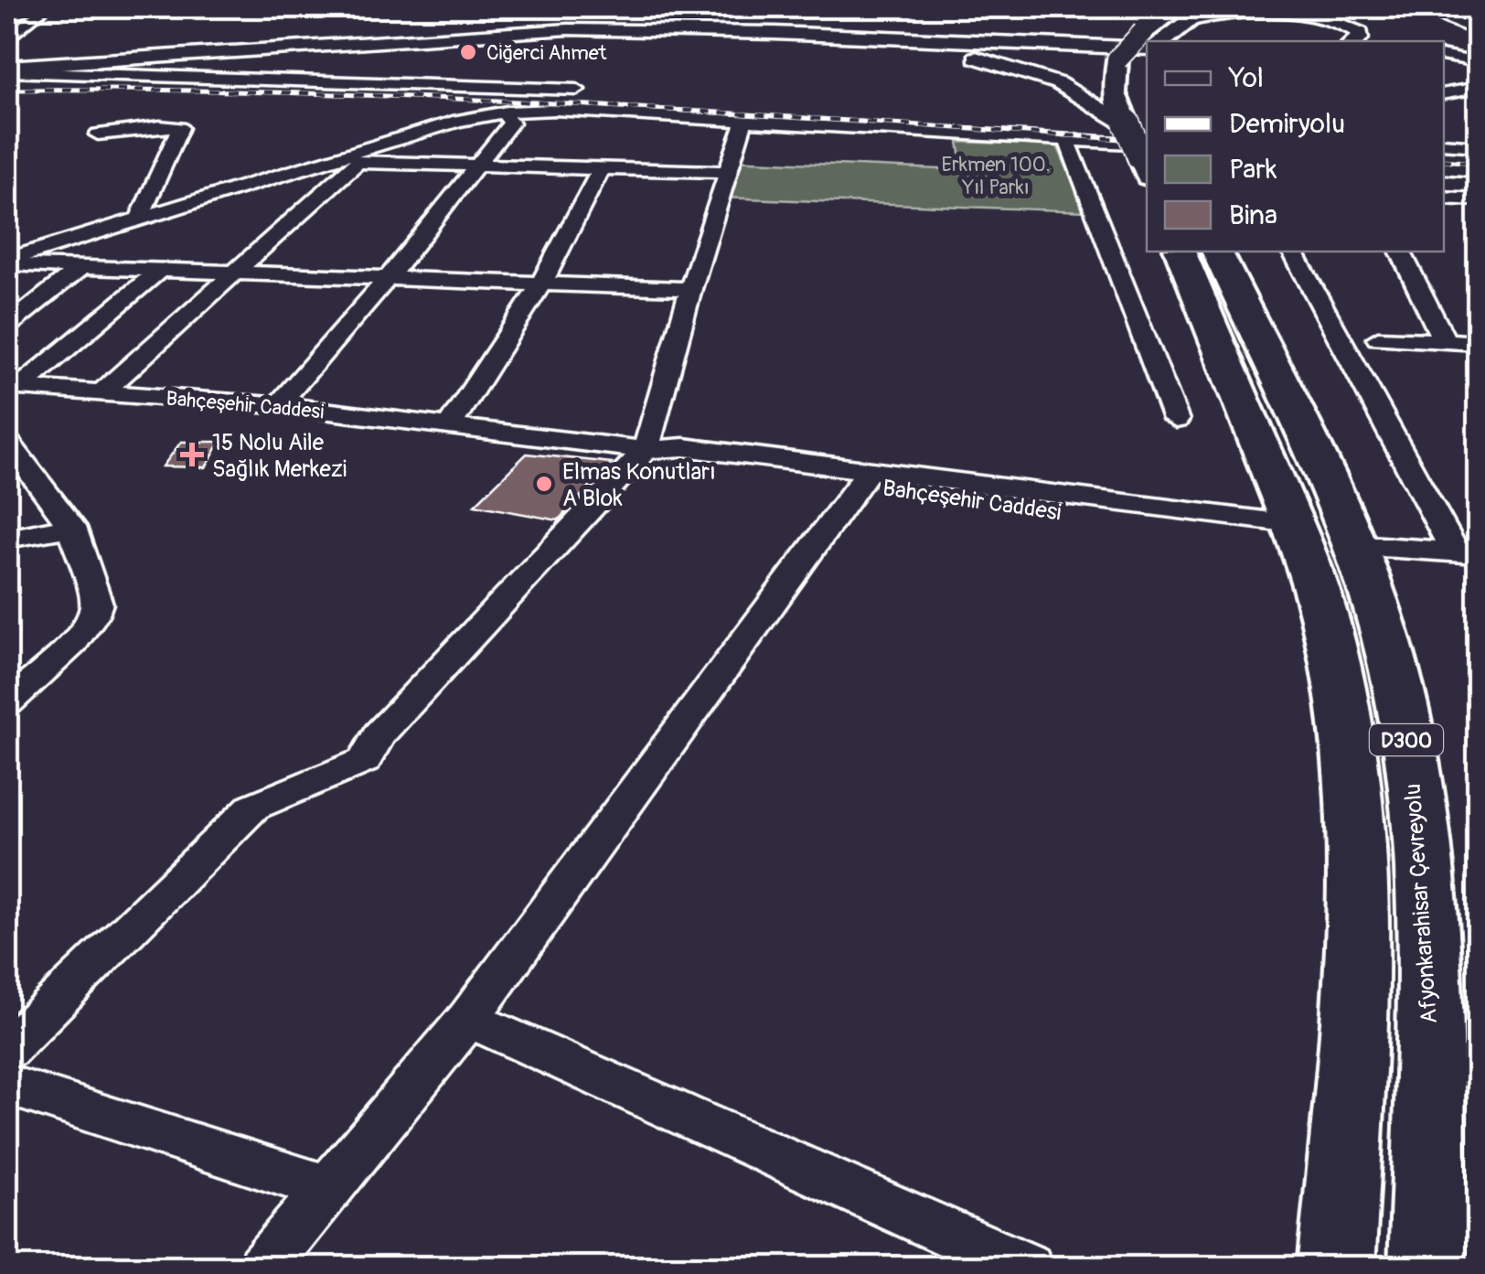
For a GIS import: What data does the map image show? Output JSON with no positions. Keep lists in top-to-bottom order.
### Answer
{
  "streets": {
    "highway": ["D300", "Afyonkarahisar Çevreyolu"],
    "street": ["Bahçeşehir Caddesi"]
  },
  "crossings": [
    ["Bahçeşehir Caddesi", "D300"]
  ],
  "parks": ["Erkmen 100. Yıl Parkı"],
  "places": {
    "other": ["Ciğerci Ahmet", "Elmas Konutları A Blok"],
    "health": ["15 Nolu Aile Sağlık Merkezi"]
  },
  "legend": [
    "Yol",
    "Demiryolu",
    "Park",
    "Bina"
  ]
}
